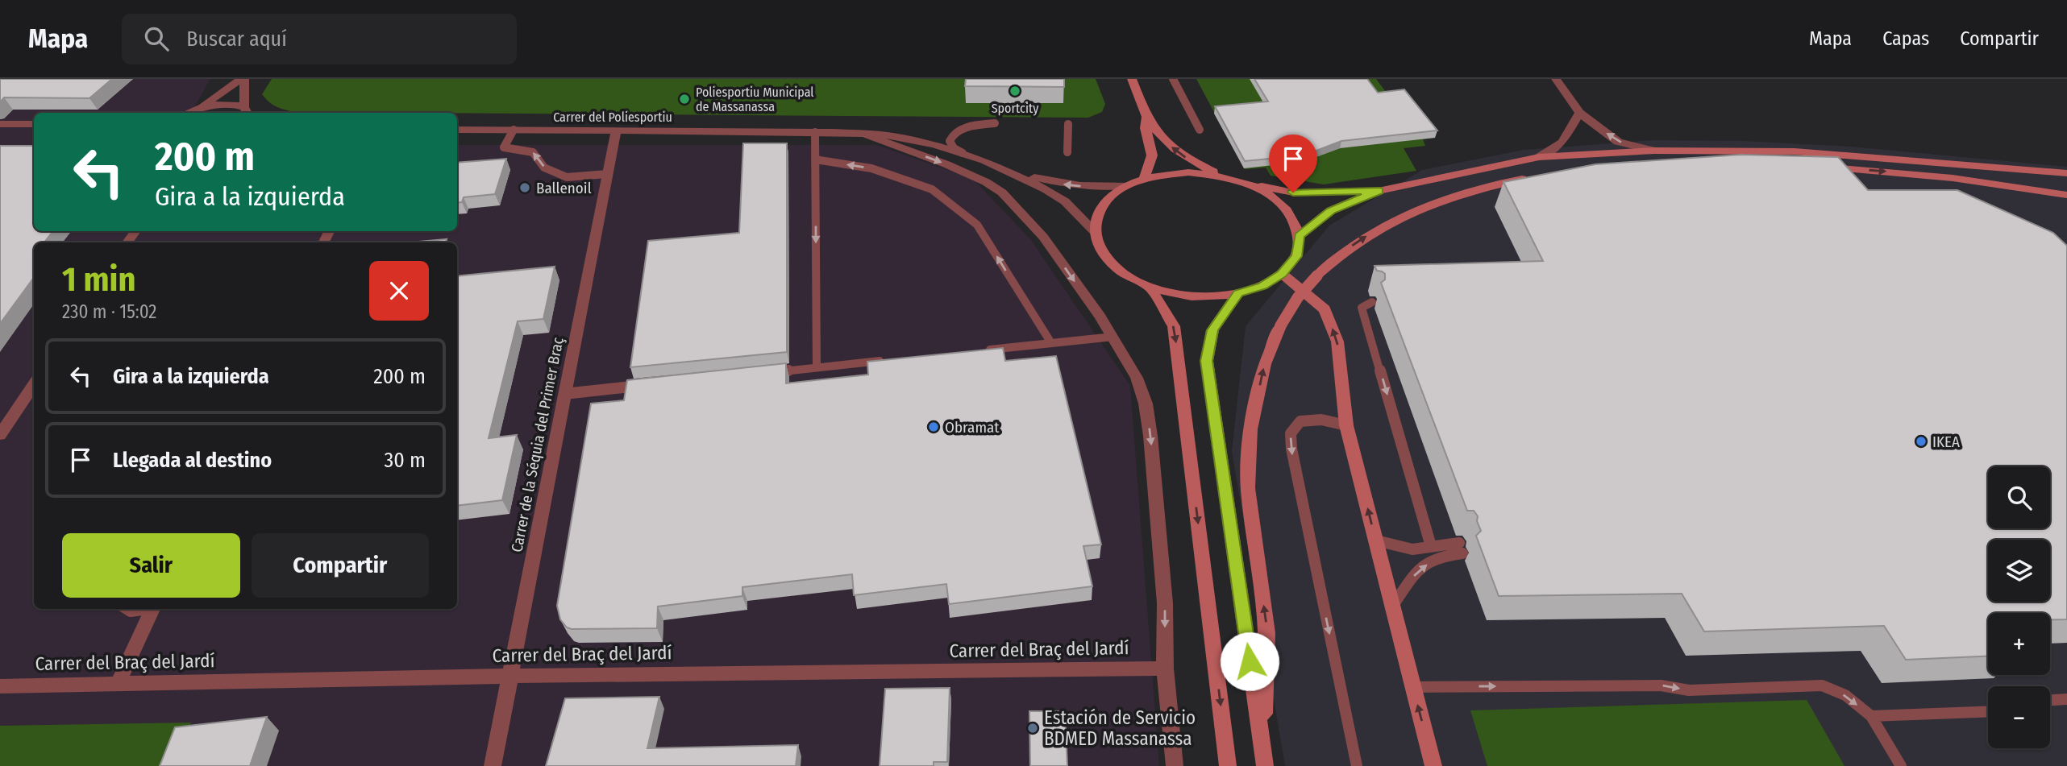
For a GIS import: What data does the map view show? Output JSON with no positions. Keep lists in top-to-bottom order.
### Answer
{
  "streets": {
    "street": ["Carrer del Poliesportiu", "Carrer de la Séquia del Primer Braç", "Carrer del Braç del Jardí"]
  },
  "crossings": [
    ["Carrer del Poliesportiu", "Carrer de la Séquia del Primer Braç"],
    ["Carrer de la Séquia del Primer Braç", "Carrer del Braç del Jardí"]
  ],
  "places": [
    "Sportcity",
    "Poliesportiu Municipal de Massanassa",
    "Ballenoil",
    "Obramat",
    "IKEA",
    "Estación de Servicio BDMED Massanassa"
  ],
  "page": {
    "header": "Mapa",
    "search": "Buscar aquí",
    "nav": ["Mapa", "Capas", "Compartir"],
    "turn": ["200 m", "Gira a la izquierda"],
    "heading": ["1 min", "230 m · 15:02"],
    "list": [
      {
        "name": "Gira a la izquierda",
        "value": "200 m"
      },
      {
        "name": "Llegada al destino",
        "value": "30 m"
      }
    ],
    "map_buttons": ["+", "−"],
    "buttons": ["Salir", "Compartir"]
  }
}
